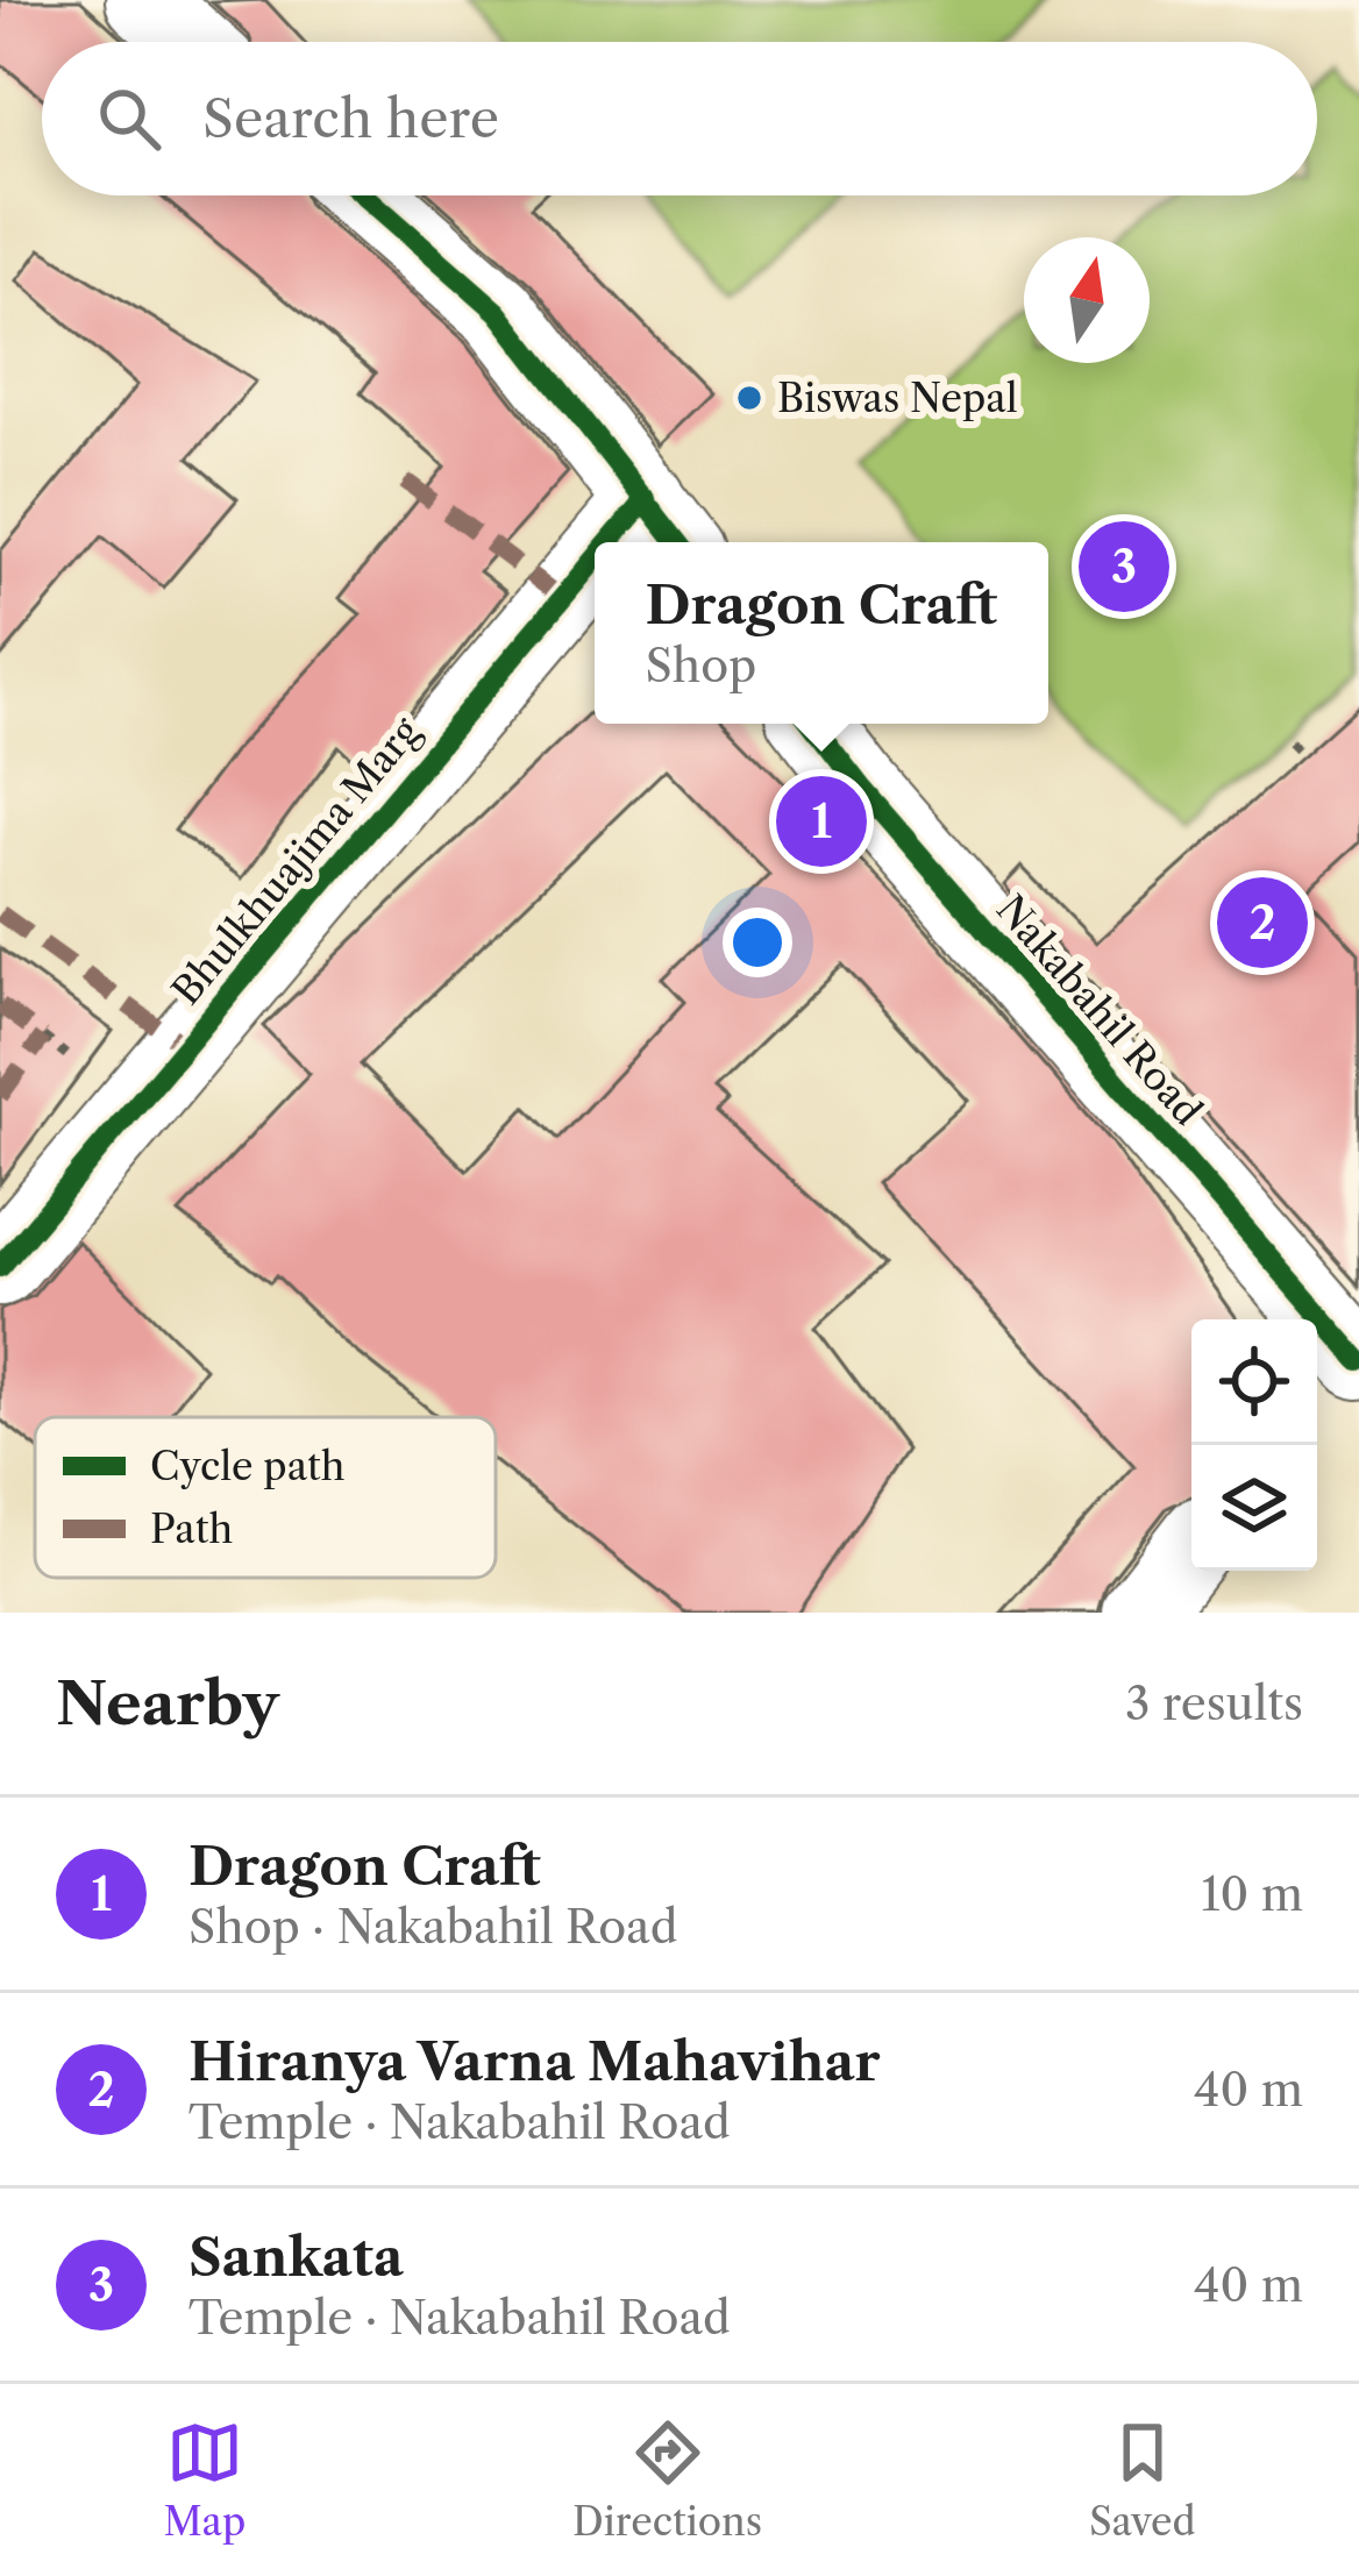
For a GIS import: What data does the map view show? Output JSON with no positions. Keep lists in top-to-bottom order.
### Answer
{
  "streets": {
    "street": ["Bhulkhuajima Marg", "Nakabahil Road"]
  },
  "places": ["Biswas Nepal"],
  "legend": ["Cycle path", "Path"],
  "north": "top",
  "page": {
    "search": "Search here",
    "pins": ["3", "1", "2"],
    "popup": ["Dragon Craft", "Shop"],
    "heading": ["Nearby", "3 results"],
    "list": [
      {
        "mark": "1",
        "name": "Dragon Craft",
        "note": "Shop · Nakabahil Road",
        "value": "10 m"
      },
      {
        "mark": "2",
        "name": "Hiranya Varna Mahavihar",
        "note": "Temple · Nakabahil Road",
        "value": "40 m"
      },
      {
        "mark": "3",
        "name": "Sankata",
        "note": "Temple · Nakabahil Road",
        "value": "40 m"
      }
    ],
    "nav": ["Map", "Directions", "Saved"]
  }
}
